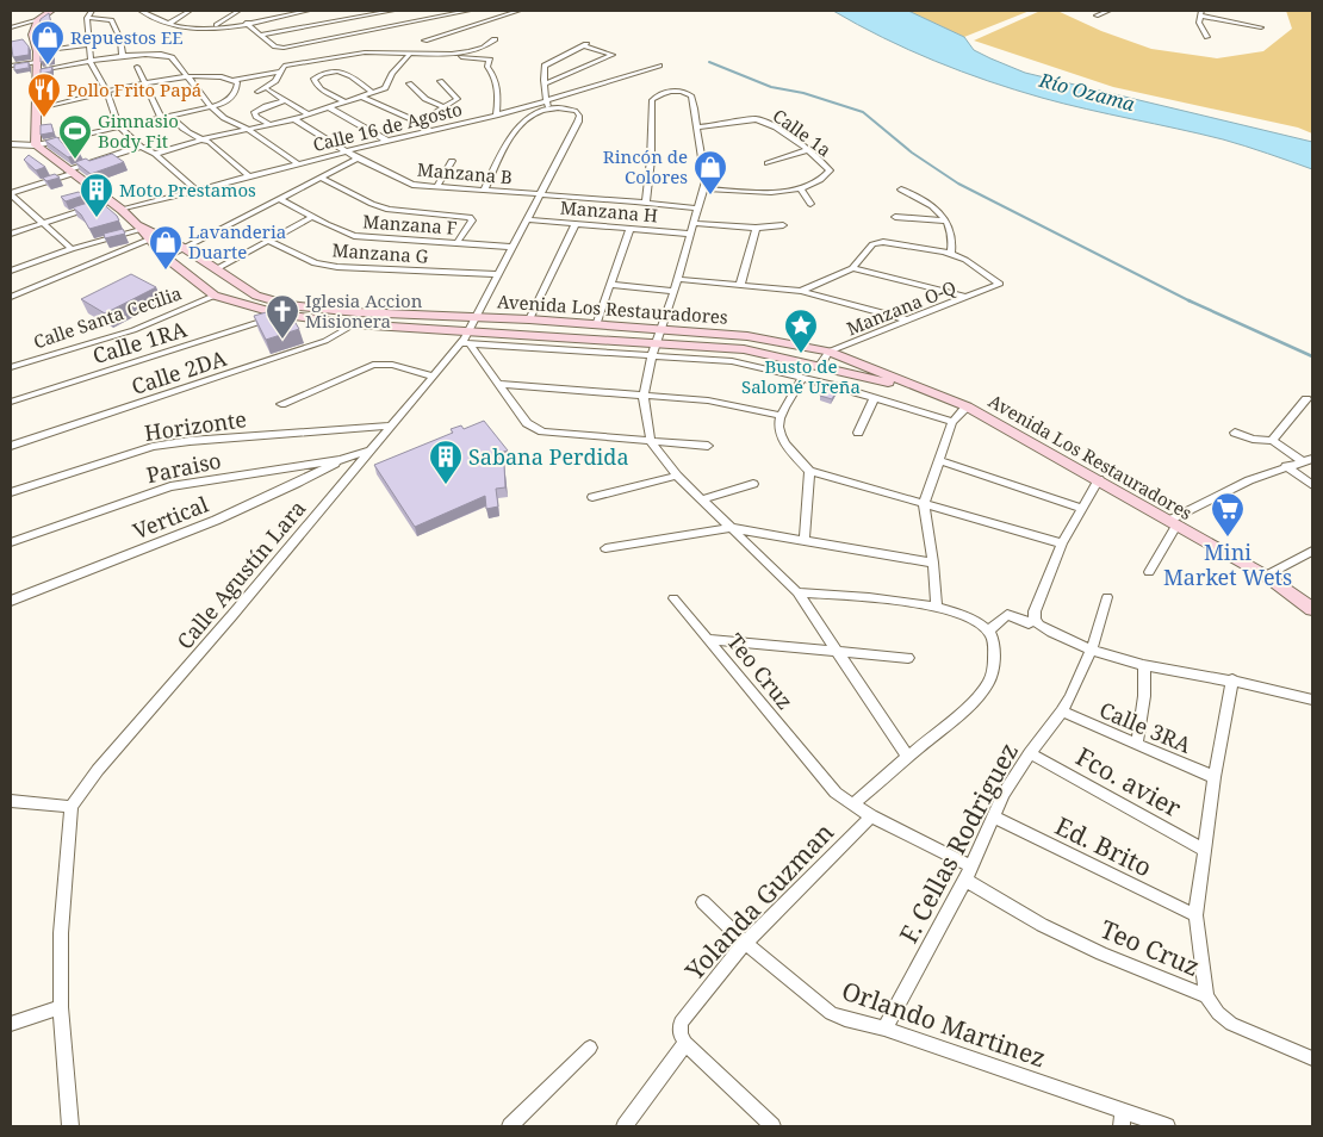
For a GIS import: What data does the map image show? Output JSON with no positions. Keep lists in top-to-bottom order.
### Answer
{
  "streets": {
    "street": [
      "Calle 16 de Agosto",
      "Calle 1a",
      "Manzana B",
      "Manzana H",
      "Manzana F",
      "Manzana G",
      "Manzana O-Q",
      "Avenida Los Restauradores",
      "Calle Santa Cecilia",
      "Calle 1RA",
      "Calle 2DA",
      "Horizonte",
      "Paraiso",
      "Vertical",
      "Calle Agustín Lara",
      "Teo Cruz",
      "Calle 3RA",
      "Fco. avier",
      "F. Cellas Rodriguez",
      "Ed. Brito",
      "Yolanda Guzman",
      "Orlando Martinez"
    ]
  },
  "crossings": [
    ["Calle 16 de Agosto", "Manzana B"],
    ["Calle 16 de Agosto", "Avenida Los Restauradores"],
    ["Calle 16 de Agosto", "Calle Agustín Lara"],
    ["Manzana B", "Calle Agustín Lara"],
    ["Manzana H", "Calle Agustín Lara"],
    ["Manzana F", "Calle Agustín Lara"],
    ["Manzana G", "Calle Agustín Lara"],
    ["Manzana O-Q", "Avenida Los Restauradores"],
    ["Avenida Los Restauradores", "Calle Agustín Lara"],
    ["Horizonte", "Calle Agustín Lara"],
    ["Paraiso", "Vertical"],
    ["Paraiso", "Calle Agustín Lara"],
    ["Teo Cruz", "F. Cellas Rodriguez"],
    ["Teo Cruz", "Yolanda Guzman"],
    ["Calle 3RA", "F. Cellas Rodriguez"],
    ["Fco. avier", "F. Cellas Rodriguez"],
    ["F. Cellas Rodriguez", "Ed. Brito"],
    ["F. Cellas Rodriguez", "Orlando Martinez"],
    ["Yolanda Guzman", "Orlando Martinez"]
  ],
  "water": ["Río Ozama"],
  "places": {
    "shop": ["Repuestos EE", "Rincón de Colores", "Lavanderia Duarte"],
    "restaurant": ["Pollo Frito Papá"],
    "sports": ["Gimnasio Body Fit"],
    "building": ["Moto Prestamos", "Sabana Perdida"],
    "church": ["Iglesia Accion Misionera"],
    "place": ["Busto de Salomé Ureña"],
    "supermarket": ["Mini Market Wets"]
  }
}
